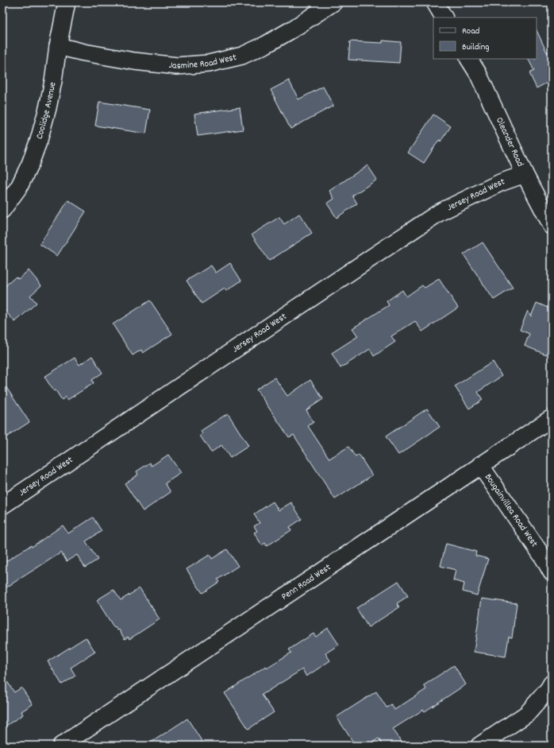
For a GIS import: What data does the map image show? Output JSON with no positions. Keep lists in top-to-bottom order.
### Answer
{
  "streets": {
    "street": [
      "Jasmine Road West",
      "Coolidge Avenue",
      "Oleander Road",
      "Jersey Road West",
      "Bougainvillea Road West",
      "Penn Road West"
    ]
  },
  "crossings": [
    ["Jasmine Road West", "Coolidge Avenue"],
    ["Oleander Road", "Jersey Road West"],
    ["Bougainvillea Road West", "Penn Road West"]
  ],
  "legend": ["Road", "Building"]
}
